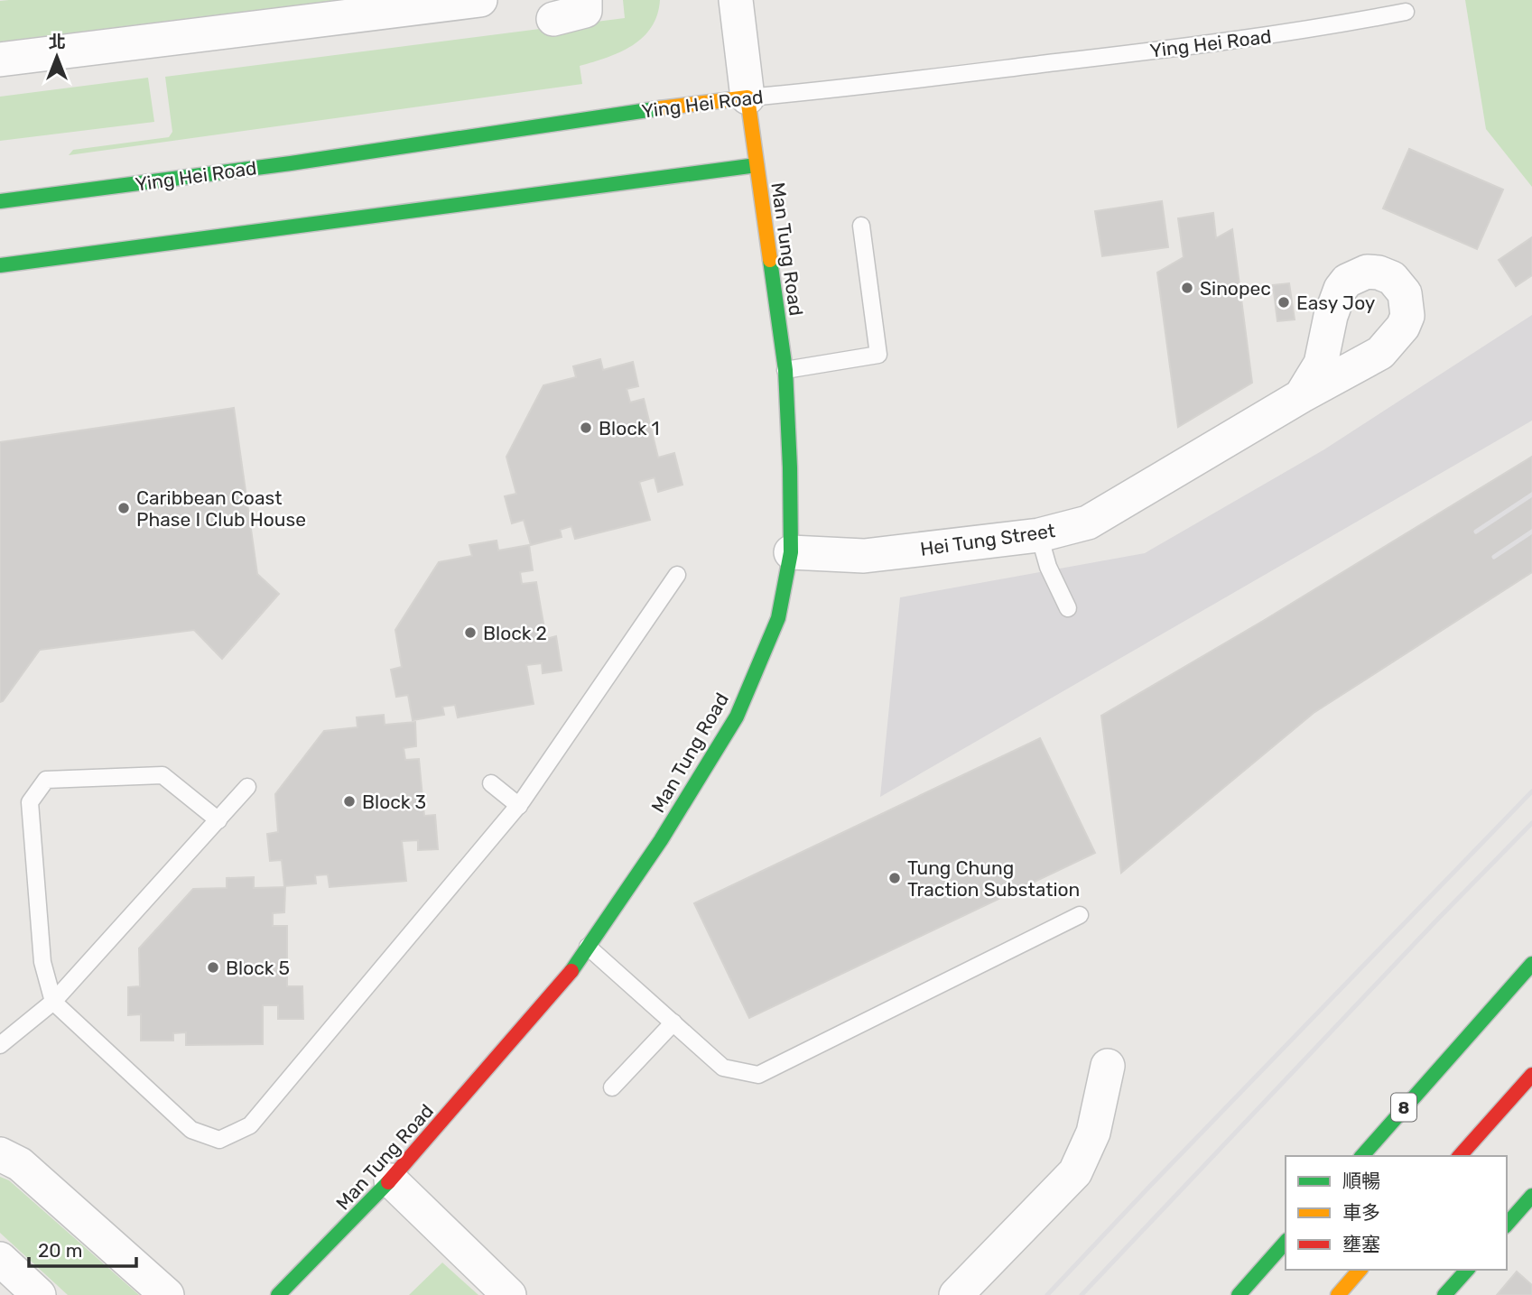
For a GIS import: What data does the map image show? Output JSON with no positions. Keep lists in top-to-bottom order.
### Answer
{
  "streets": {
    "main road": ["Ying Hei Road", "Man Tung Road", "8"],
    "street": ["Hei Tung Street"]
  },
  "crossings": [
    ["Ying Hei Road", "Man Tung Road"],
    ["Man Tung Road", "Hei Tung Street"]
  ],
  "places": [
    "Sinopec",
    "Easy Joy",
    "Block 1",
    "Caribbean Coast Phase I Club House",
    "Block 2",
    "Block 3",
    "Tung Chung Traction Substation",
    "Block 5"
  ],
  "legend": ["順暢", "車多", "壅塞"],
  "scale_bar": "20 m",
  "north": "top"
}
